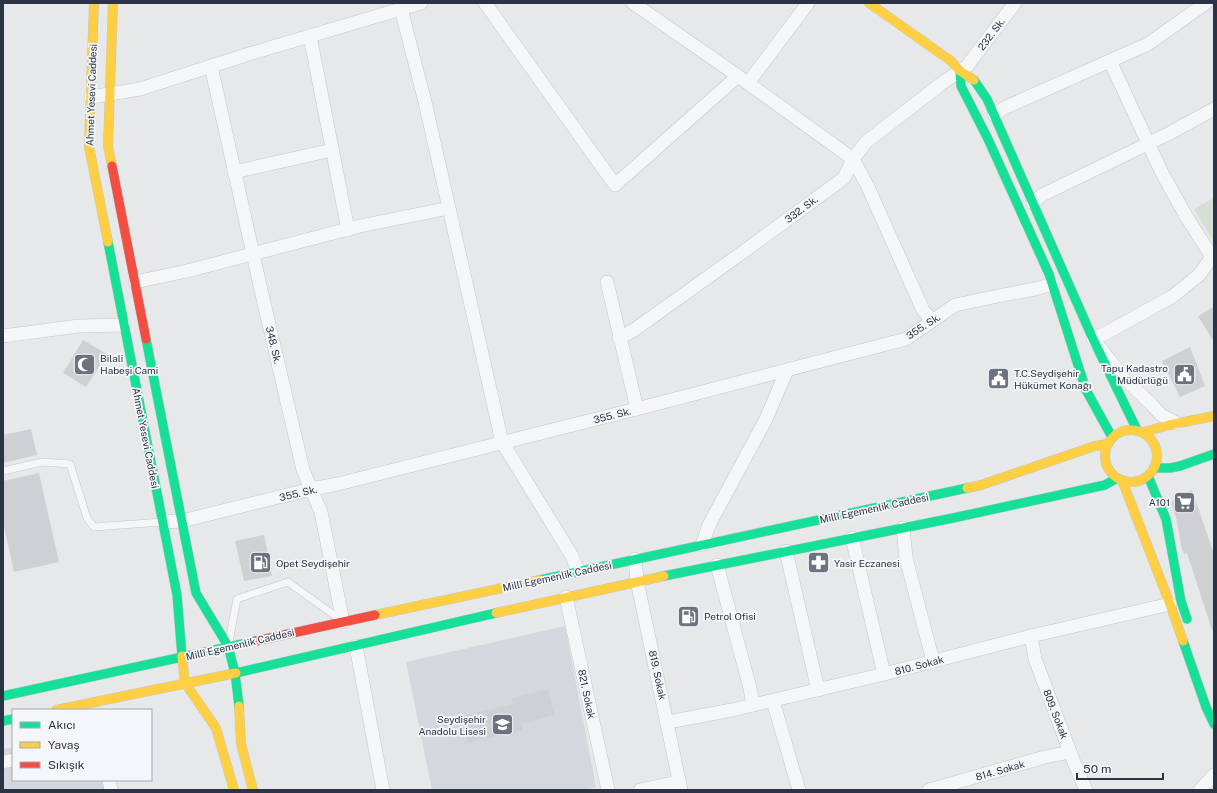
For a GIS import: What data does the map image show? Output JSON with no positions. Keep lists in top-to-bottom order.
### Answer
{
  "streets": {
    "street": [
      "232. Sk.",
      "Ahmet Yesevi Caddesi",
      "332. Sk.",
      "355. Sk.",
      "348. Sk.",
      "Millî Egemenlik Caddesi",
      "810. Sokak",
      "819. Sokak",
      "821. Sokak",
      "809. Sokak",
      "814. Sokak"
    ]
  },
  "crossings": [
    ["232. Sk.", "332. Sk."],
    ["Ahmet Yesevi Caddesi", "355. Sk."],
    ["Ahmet Yesevi Caddesi", "Millî Egemenlik Caddesi"],
    ["355. Sk.", "348. Sk."],
    ["348. Sk.", "Millî Egemenlik Caddesi"],
    ["Millî Egemenlik Caddesi", "819. Sokak"],
    ["810. Sokak", "819. Sokak"],
    ["810. Sokak", "809. Sokak"],
    ["809. Sokak", "814. Sokak"]
  ],
  "places": {
    "mosque": ["Bilali Habeşi Cami"],
    "public building": ["Tapu Kadastro Müdürlüğü", "T.C.Seydişehir Hükümet Konağı"],
    "supermarket": ["A101"],
    "fuel station": ["Opet Seydişehir", "Petrol Ofisi"],
    "pharmacy": ["Yasir Eczanesi"],
    "school or university": ["Seydişehir Anadolu Lisesi"]
  },
  "legend": ["Akıcı", "Yavaş", "Sıkışık"],
  "scale_bar": "50 m"
}
